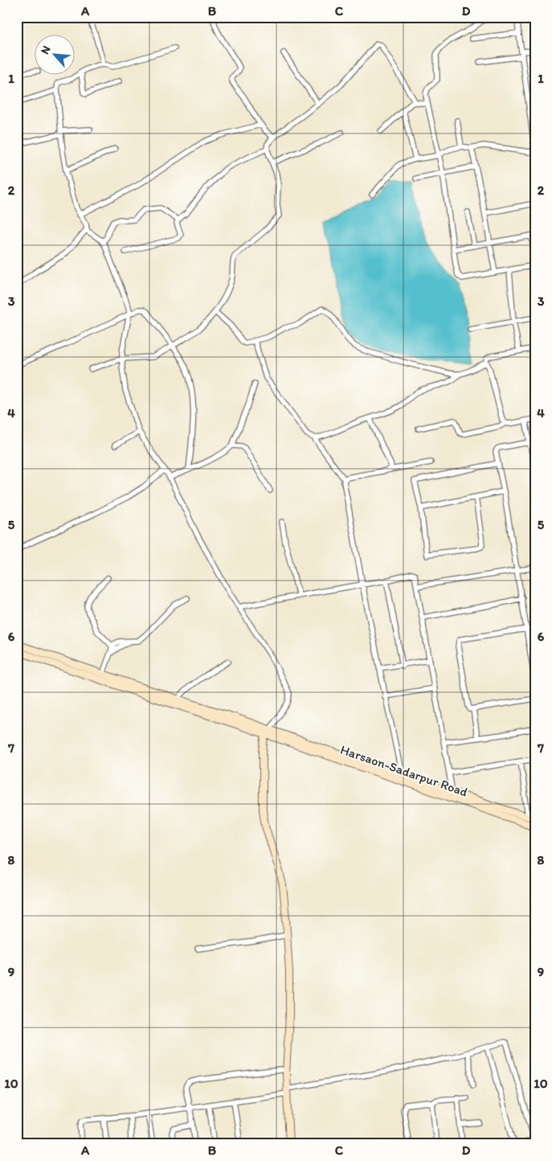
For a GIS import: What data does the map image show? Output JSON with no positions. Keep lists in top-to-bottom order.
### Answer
{
  "streets": {
    "street": ["Harsaon-Sadarpur Road"]
  },
  "north": "top left",
  "grid": {
    "columns": [
      "A",
      "B",
      "C",
      "D"
    ],
    "rows": [
      "1",
      "2",
      "3",
      "4",
      "5",
      "6",
      "7",
      "8",
      "9",
      "10"
    ]
  }
}
